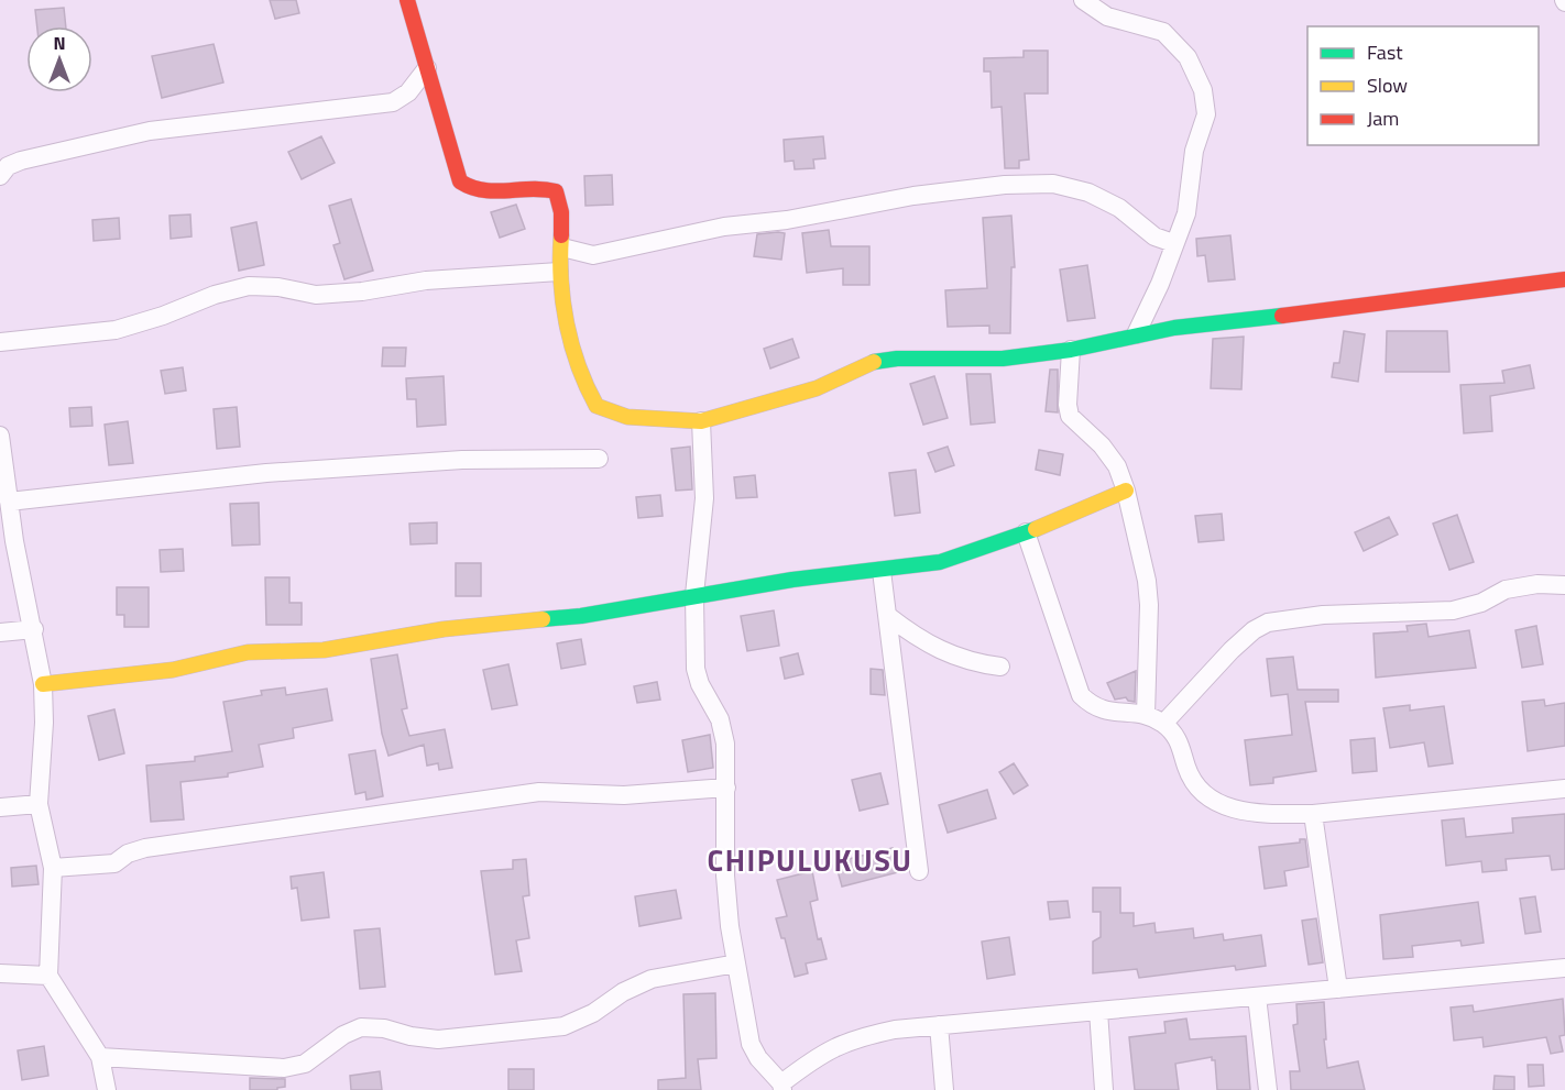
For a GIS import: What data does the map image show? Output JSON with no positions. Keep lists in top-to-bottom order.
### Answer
{
  "districts": ["CHIPULUKUSU"],
  "legend": ["Fast", "Slow", "Jam"],
  "north": "top"
}
